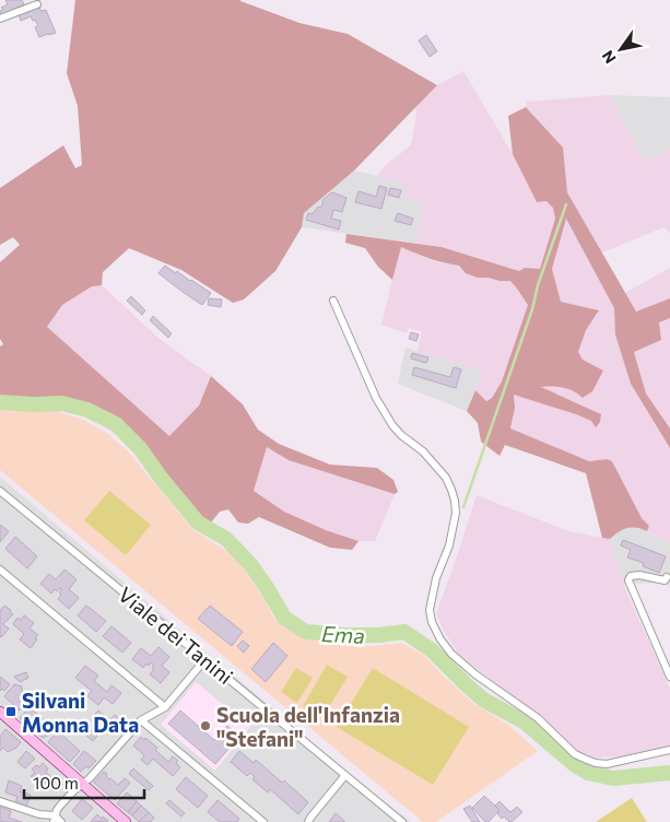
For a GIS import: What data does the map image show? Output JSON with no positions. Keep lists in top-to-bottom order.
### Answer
{
  "streets": {
    "street": ["Viale dei Tanini"]
  },
  "water": ["Ema"],
  "places": {
    "transit": ["Silvani Monna Data"],
    "other": ["Scuola dell'Infanzia \"Stefani\""]
  },
  "scale_bar": "100 m",
  "north": "bottom left"
}
